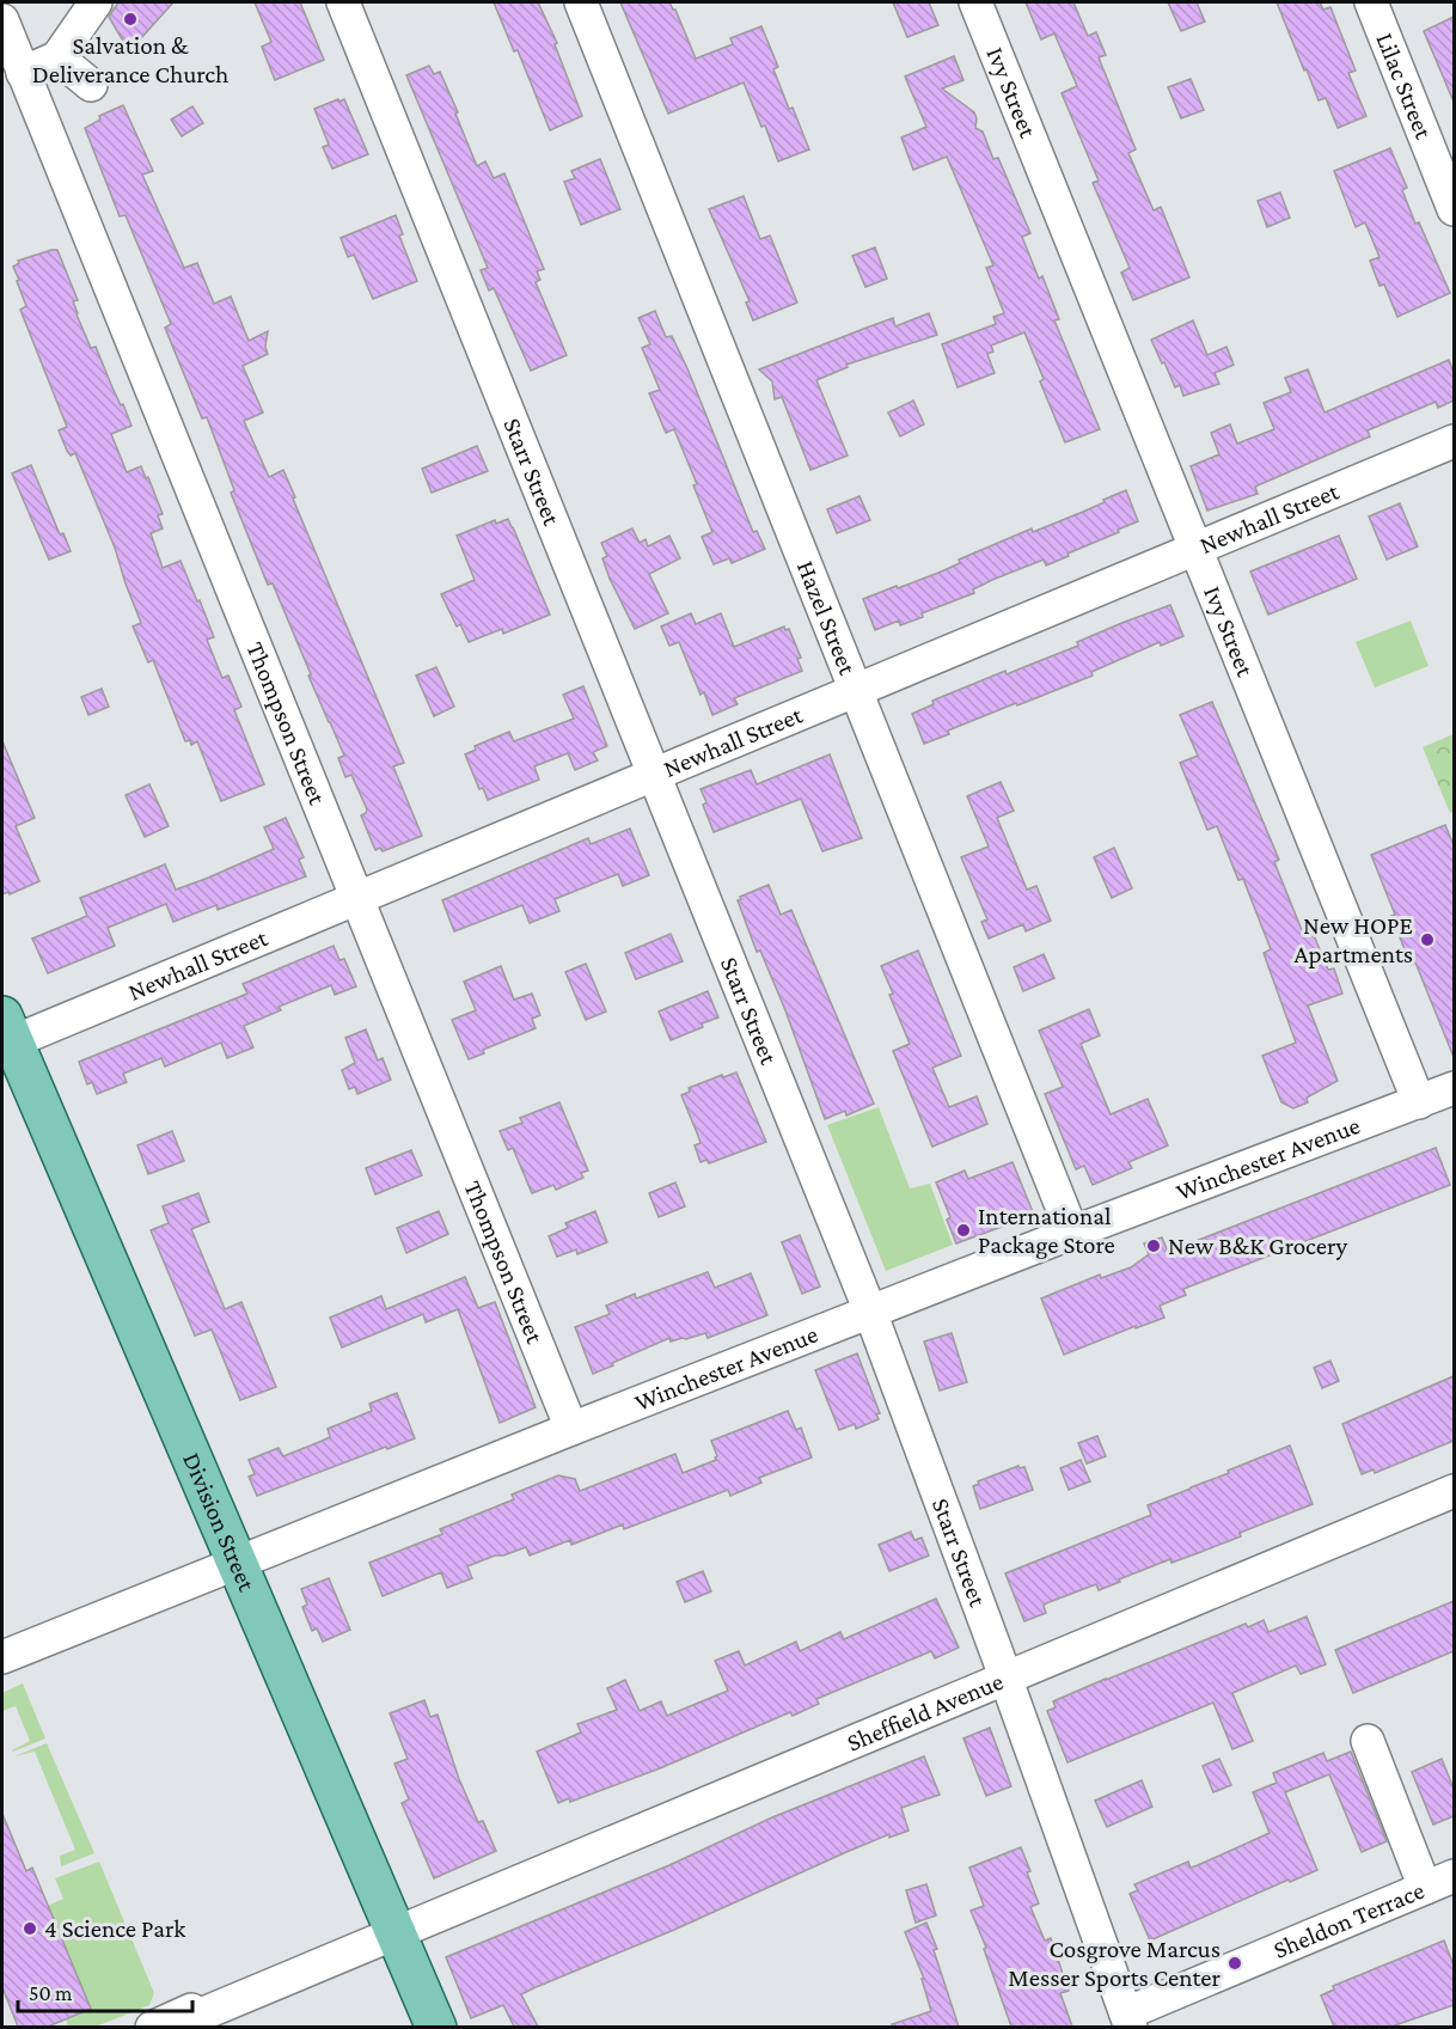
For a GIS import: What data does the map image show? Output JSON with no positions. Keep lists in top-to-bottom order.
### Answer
{
  "streets": {
    "main road": ["Division Street"],
    "street": [
      "Lilac Street",
      "Ivy Street",
      "Starr Street",
      "Newhall Street",
      "Hazel Street",
      "Thompson Street",
      "Winchester Avenue",
      "Sheffield Avenue",
      "Sheldon Terrace"
    ]
  },
  "crossings": [
    ["Ivy Street", "Newhall Street"],
    ["Ivy Street", "Winchester Avenue"],
    ["Starr Street", "Newhall Street"],
    ["Starr Street", "Winchester Avenue"],
    ["Starr Street", "Sheffield Avenue"],
    ["Starr Street", "Sheldon Terrace"],
    ["Newhall Street", "Hazel Street"],
    ["Newhall Street", "Thompson Street"],
    ["Newhall Street", "Division Street"],
    ["Hazel Street", "Winchester Avenue"],
    ["Thompson Street", "Winchester Avenue"],
    ["Winchester Avenue", "Division Street"],
    ["Division Street", "Sheffield Avenue"]
  ],
  "places": [
    "Salvation & Deliverance Church",
    "New HOPE Apartments",
    "International Package Store",
    "New B&K Grocery",
    "4 Science Park",
    "Cosgrove Marcus Messer Sports Center"
  ],
  "scale_bar": "50 m"
}
